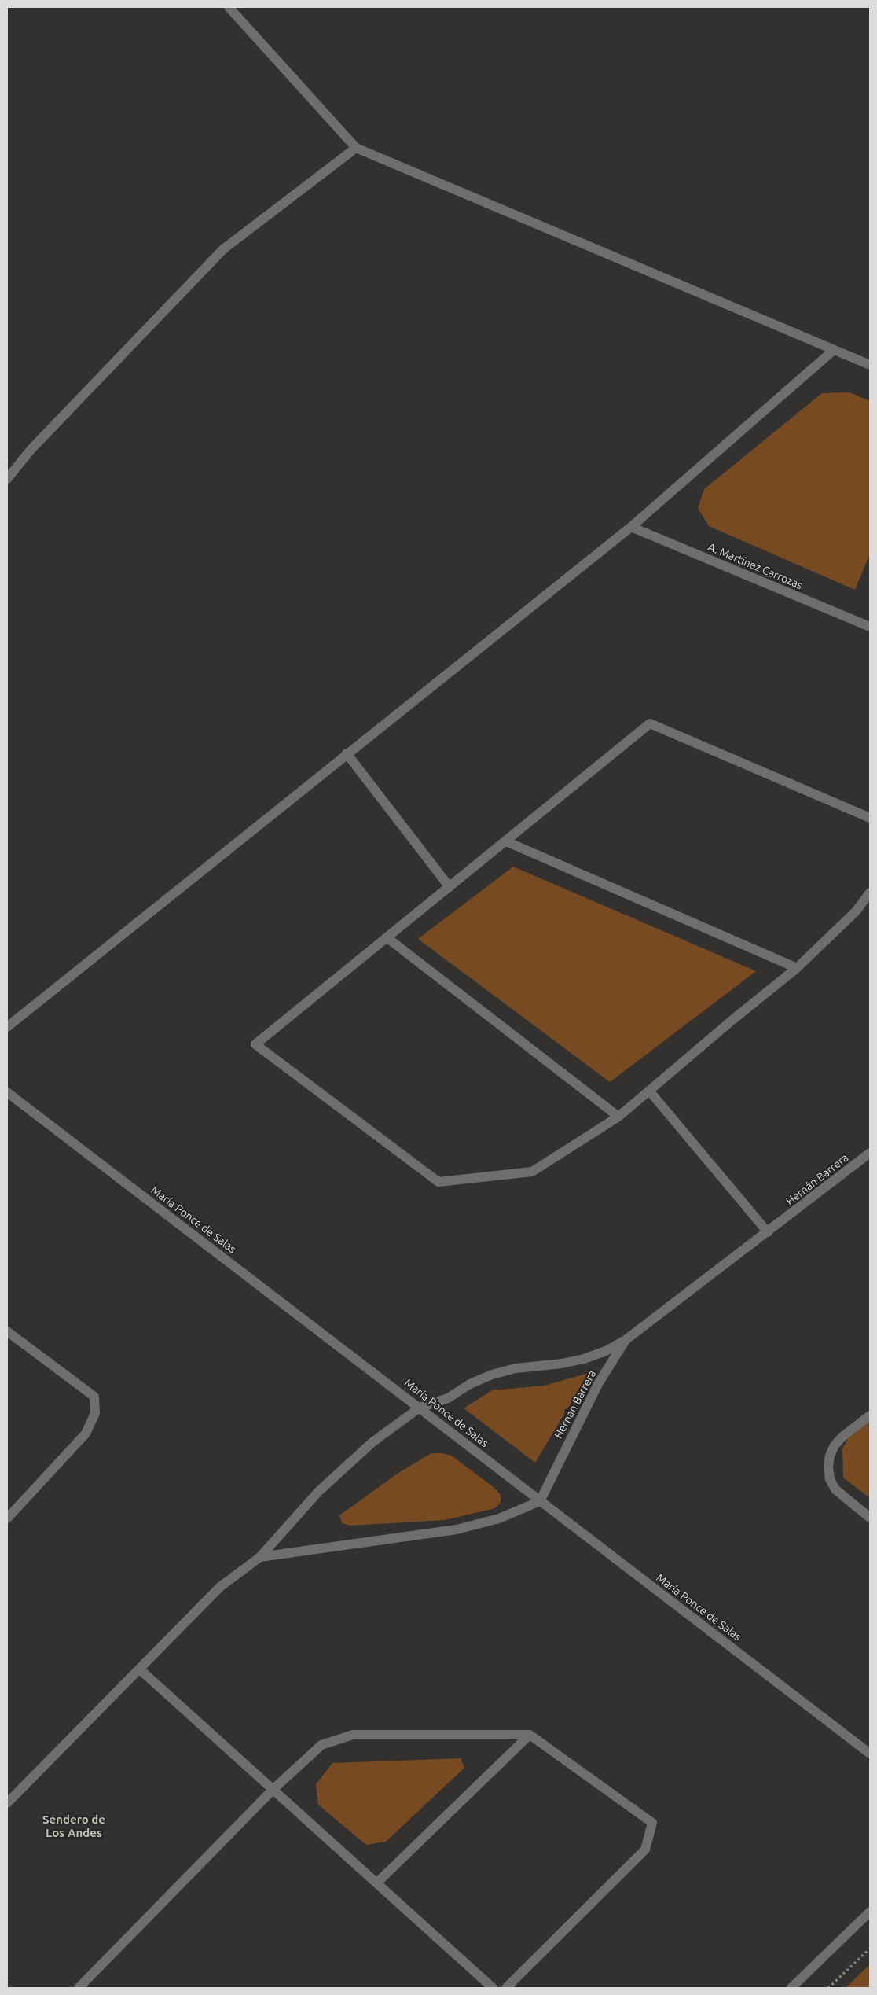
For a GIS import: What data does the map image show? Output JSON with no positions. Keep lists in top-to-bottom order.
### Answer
{
  "streets": {
    "street": ["A. Martínez Carrozas", "Hernán Barrera", "María Ponce de Salas"]
  },
  "crossings": [
    ["Hernán Barrera", "María Ponce de Salas"]
  ],
  "districts": ["Sendero de Los Andes"]
}
